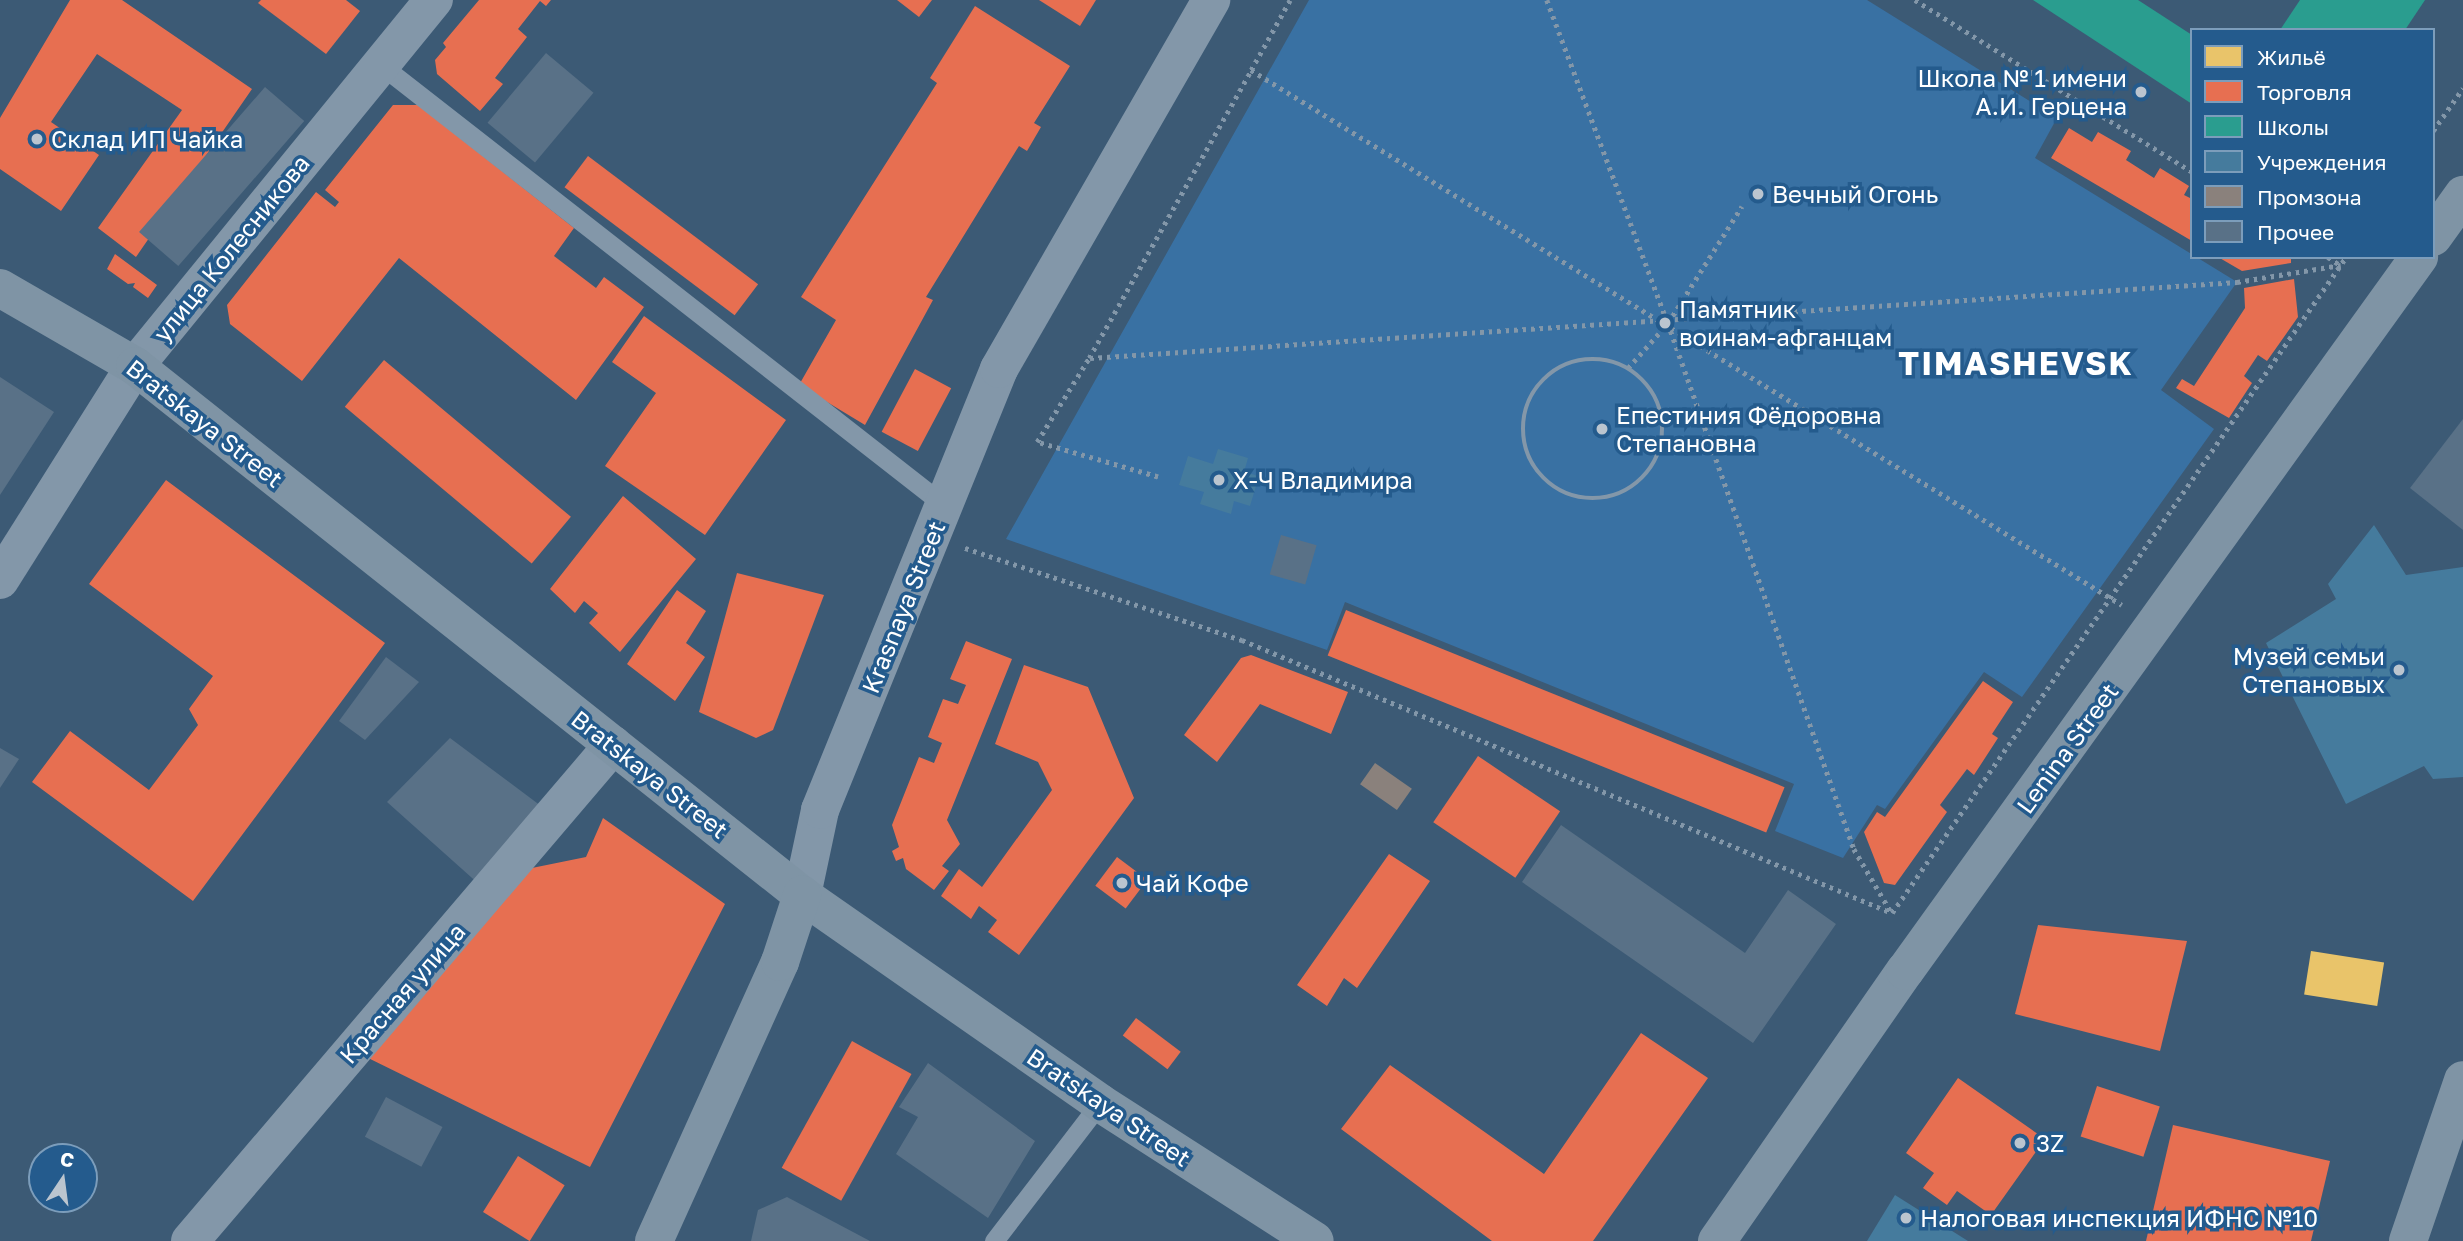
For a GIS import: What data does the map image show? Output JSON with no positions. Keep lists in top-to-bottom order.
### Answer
{
  "streets": {
    "main road": ["Bratskaya Street", "Krasnaya Street", "Lenina Street"],
    "street": ["улица Колесникова", "Красная улица"]
  },
  "crossings": [
    ["улица Колесникова", "Bratskaya Street"],
    ["Bratskaya Street", "Krasnaya Street"],
    ["Bratskaya Street", "Красная улица"]
  ],
  "districts": ["TIMASHEVSK"],
  "places": [
    "Школа № 1 имени А.И. Герцена",
    "Склад ИП Чайка",
    "Вечный Огонь",
    "Памятник воинам-афганцам",
    "Епестиния Фёдоровна Степановна",
    "Х-Ч Владимира",
    "Музей семьи Степановых",
    "Чай Кофе",
    "3Z",
    "Налоговая инспекция ИФНС №10"
  ],
  "legend": [
    "Жильё",
    "Торговля",
    "Школы",
    "Учреждения",
    "Промзона",
    "Прочее"
  ],
  "north": "top"
}
